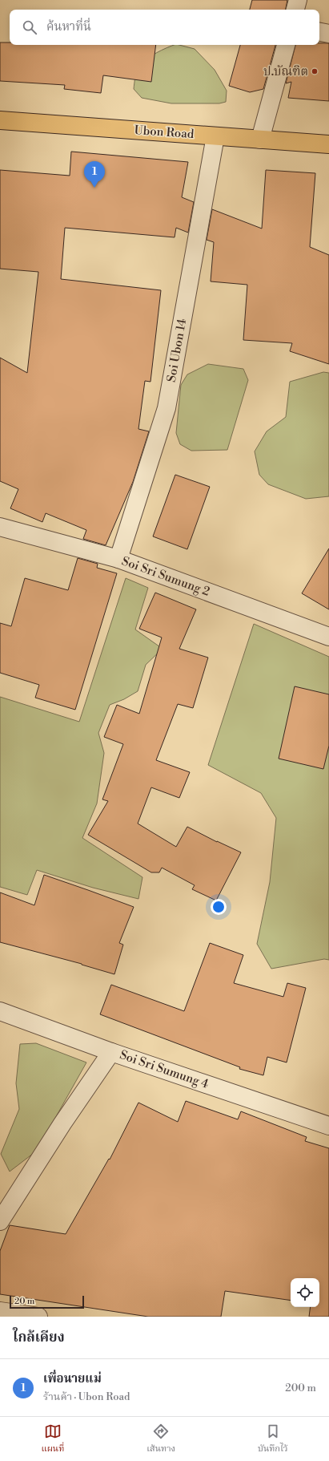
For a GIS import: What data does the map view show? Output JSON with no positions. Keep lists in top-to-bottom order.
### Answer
{
  "streets": {
    "main road": ["Ubon Road"],
    "street": ["Soi Ubon 14", "Soi Sri Sumung 2", "Soi Sri Sumung 4"]
  },
  "crossings": [
    ["Ubon Road", "Soi Ubon 14"],
    ["Soi Ubon 14", "Soi Sri Sumung 2"]
  ],
  "places": ["ป.บัณฑิต"],
  "scale_bar": "20 m",
  "page": {
    "search": "ค้นหาที่นี่",
    "pins": "1",
    "scale": "20 m",
    "heading": "ใกล้เคียง",
    "list": [
      {
        "mark": "1",
        "name": "เพื่อนายแม่",
        "note": "ร้านค้า · Ubon Road",
        "value": "200 m"
      }
    ],
    "nav": ["แผนที่", "เส้นทาง", "บันทึกไว้"]
  }
}
